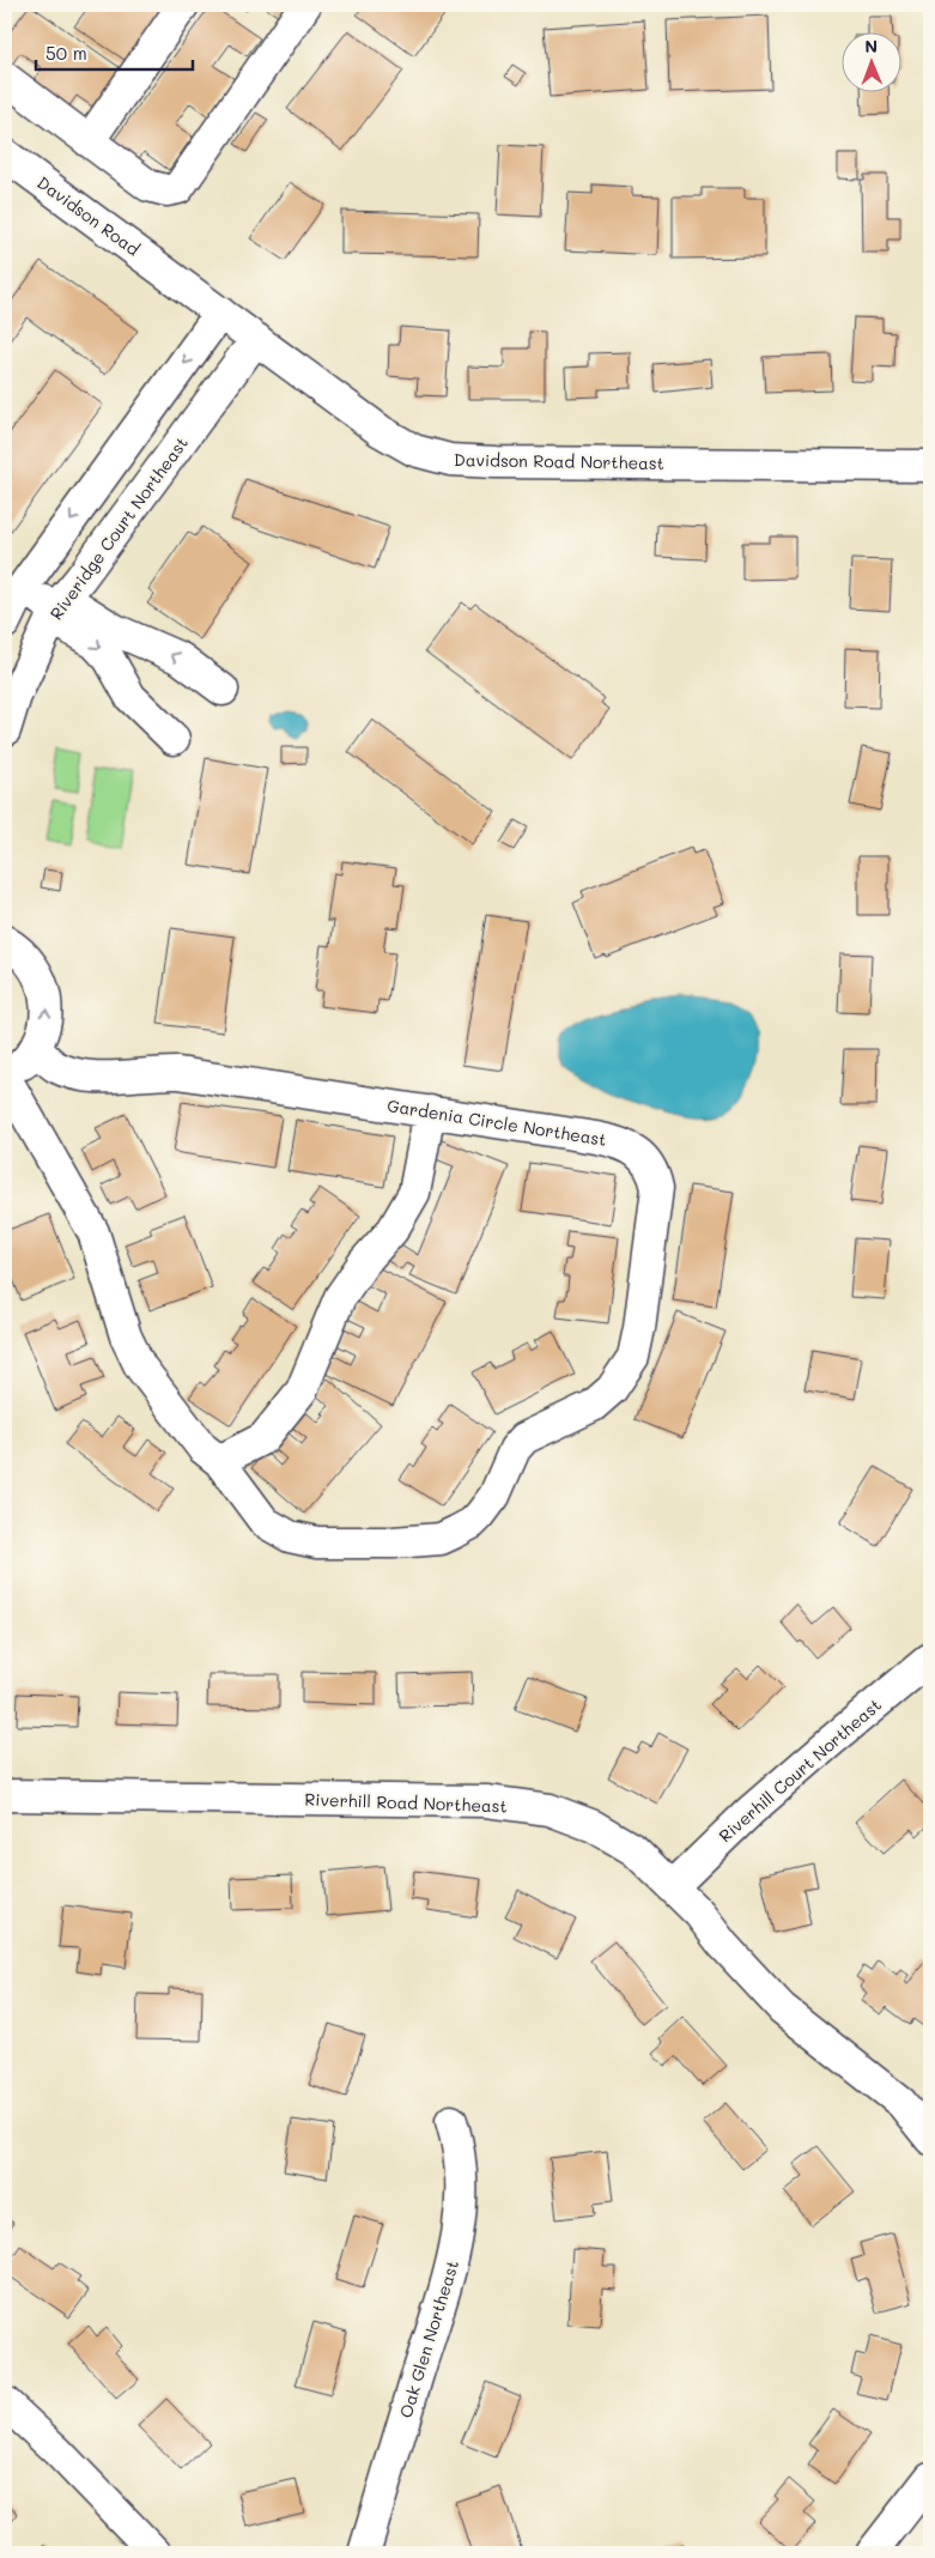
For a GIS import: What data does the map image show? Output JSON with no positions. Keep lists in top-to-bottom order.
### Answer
{
  "streets": {
    "street": [
      "Davidson Road",
      "Davidson Road Northeast",
      "Riveridge Court Northeast",
      "Gardenia Circle Northeast",
      "Riverhill Court Northeast",
      "Riverhill Road Northeast",
      "Oak Glen Northeast"
    ]
  },
  "crossings": [
    ["Davidson Road", "Davidson Road Northeast"],
    ["Davidson Road Northeast", "Riveridge Court Northeast"],
    ["Riverhill Court Northeast", "Riverhill Road Northeast"]
  ],
  "scale_bar": "50 m",
  "north": "top"
}
